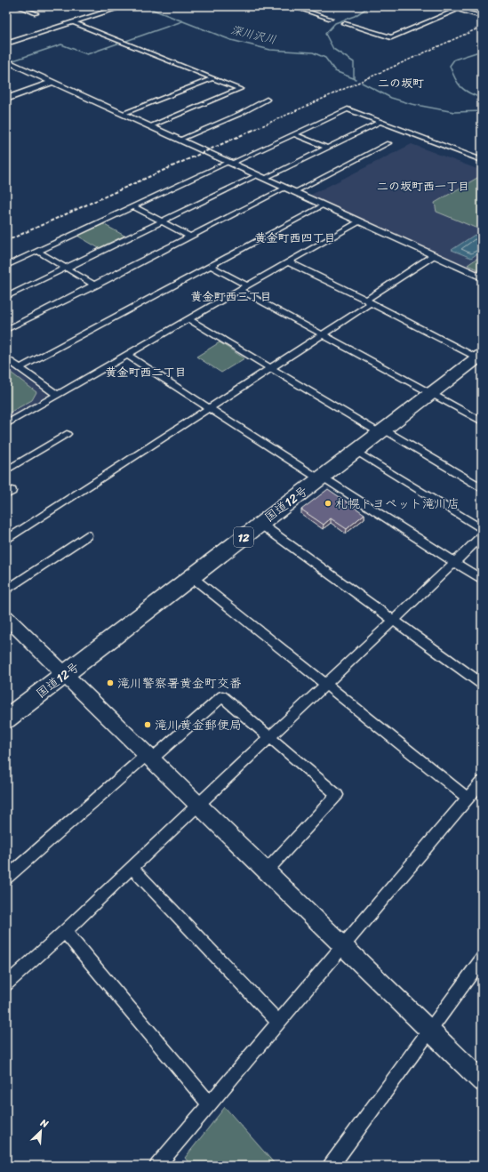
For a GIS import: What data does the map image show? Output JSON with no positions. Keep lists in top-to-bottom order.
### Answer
{
  "streets": {
    "highway": ["国道12号", "12"]
  },
  "districts": [
    "二の坂町",
    "二の坂町西一丁目",
    "黄金町西四丁目",
    "黄金町西三丁目",
    "黄金町西二丁目"
  ],
  "water": ["深川沢川"],
  "places": ["札幌トヨペット滝川店", "滝川警察署黄金町交番", "滝川黄金郵便局"],
  "north": "top right"
}
